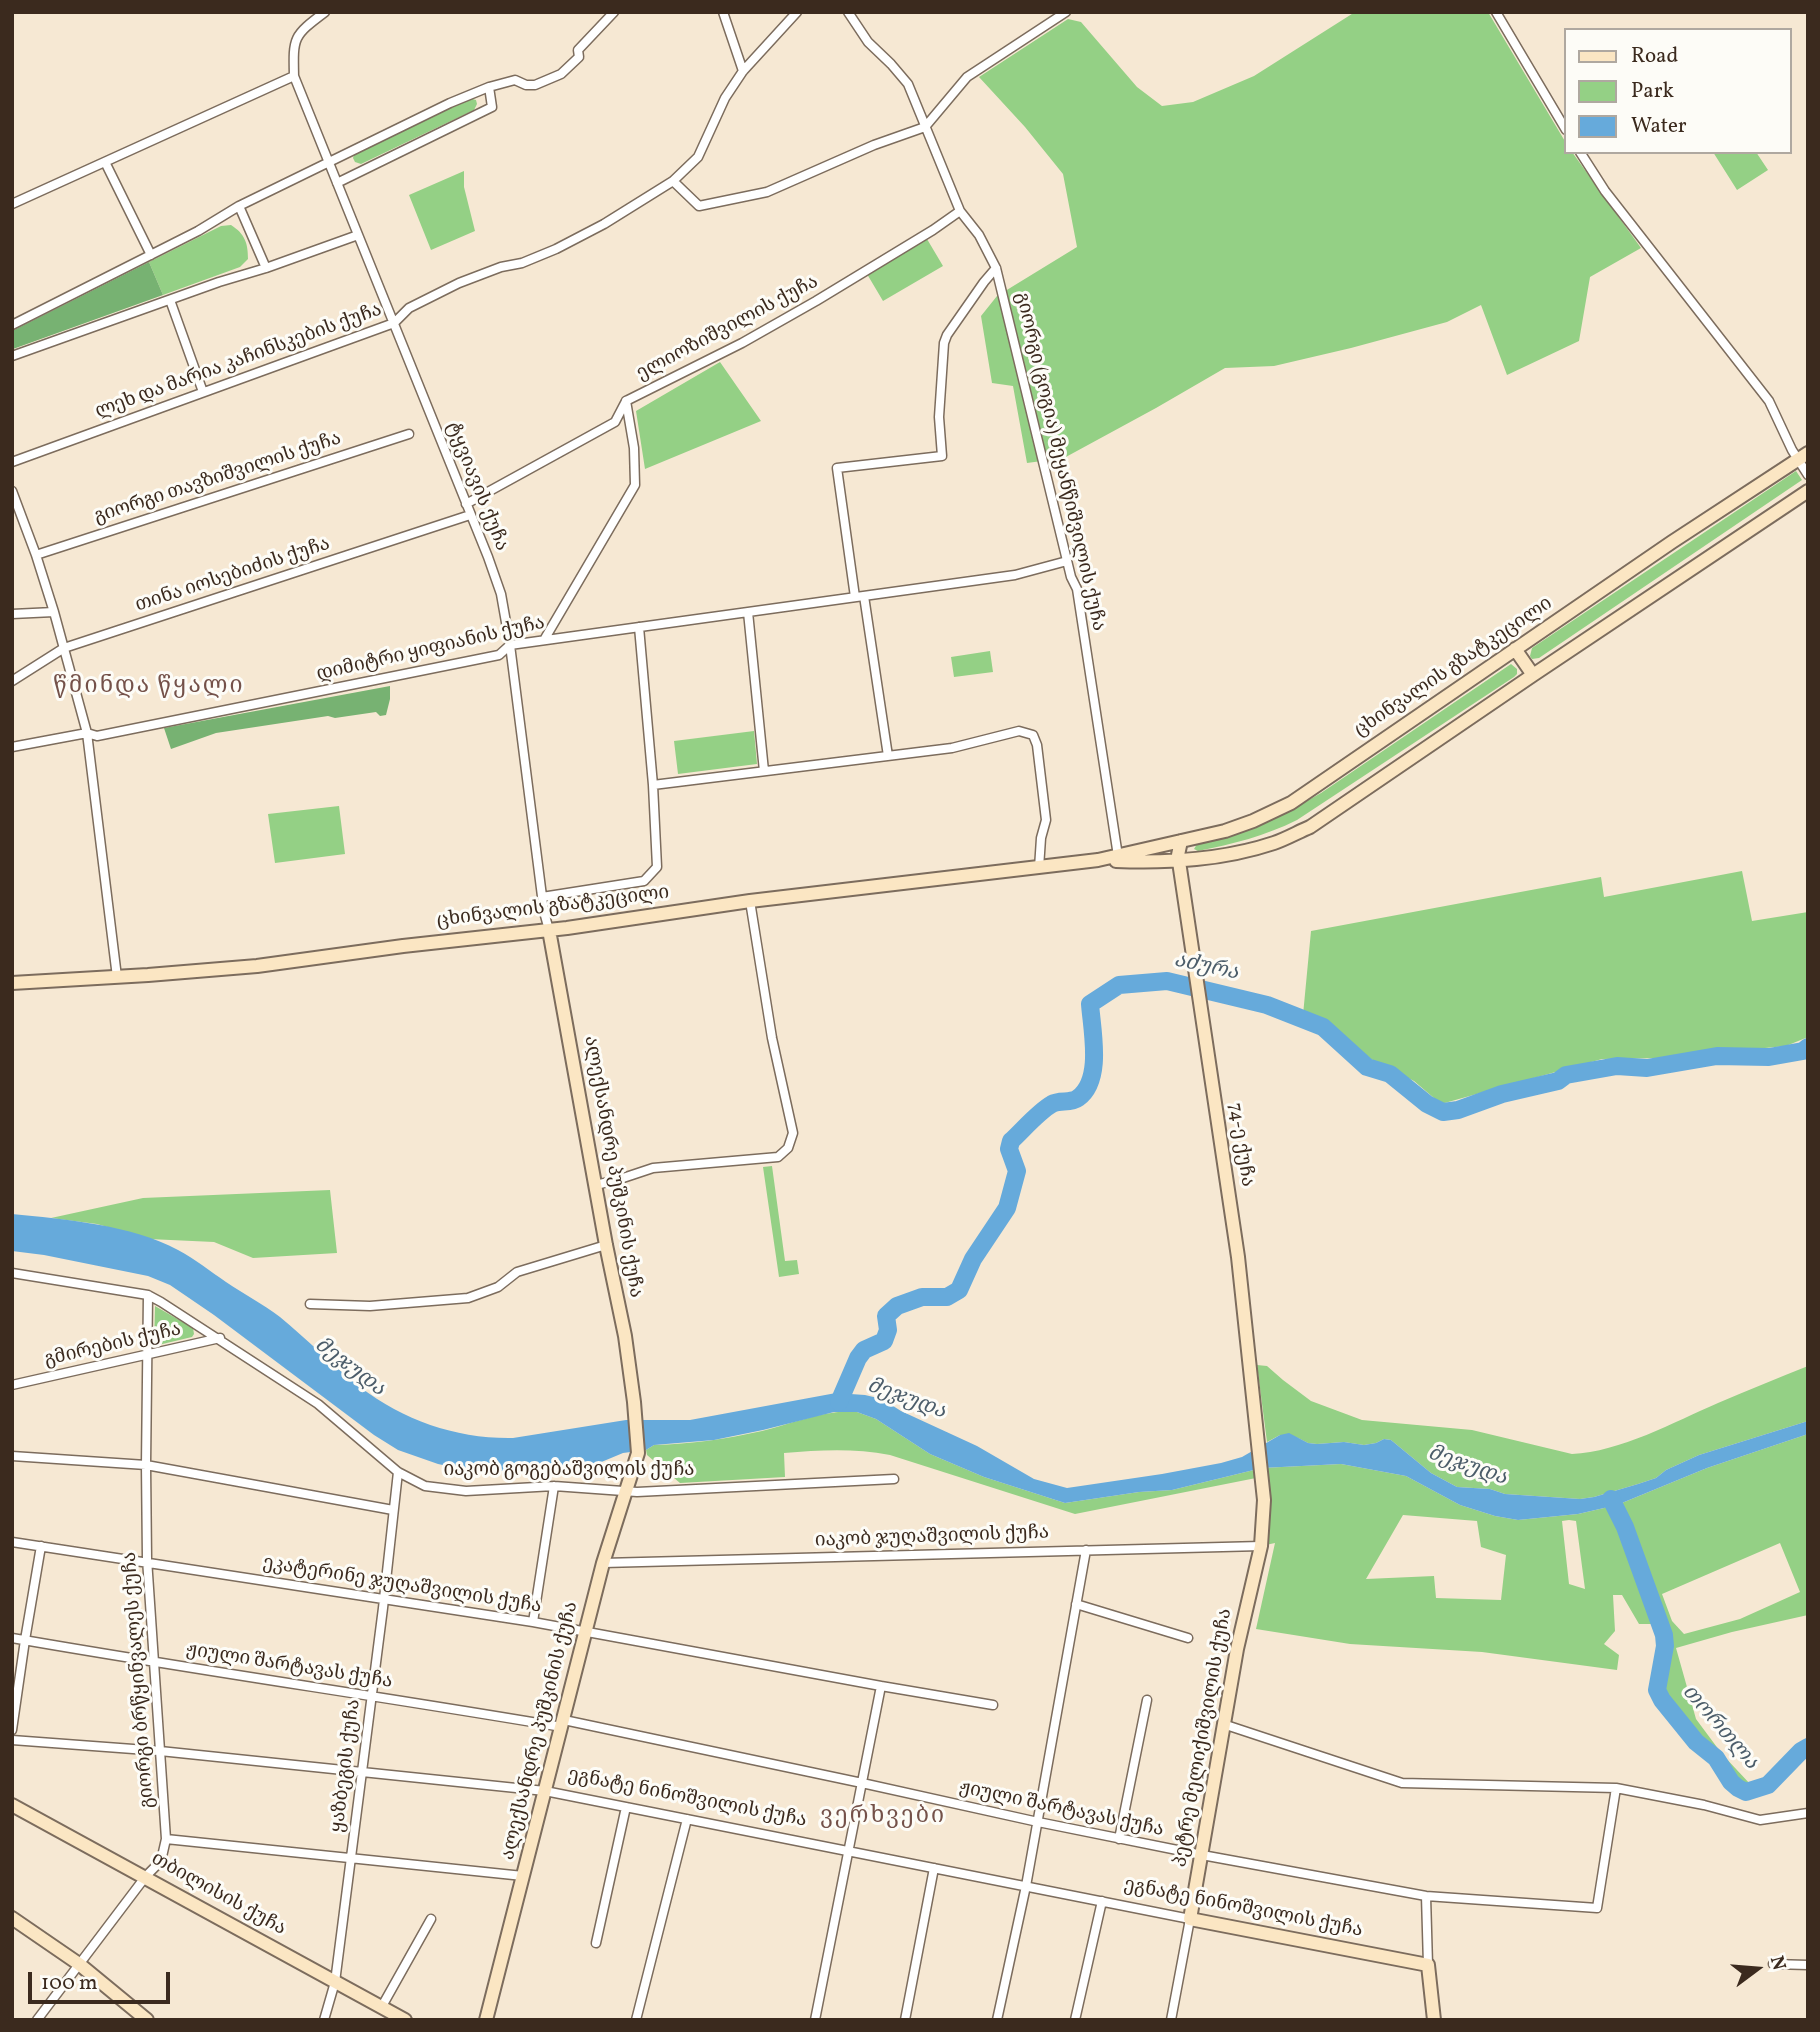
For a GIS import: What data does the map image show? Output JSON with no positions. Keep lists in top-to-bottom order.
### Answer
{
  "streets": {
    "main road": [
      "ცხინვალის გზატკეცილი",
      "74-ე ქუჩა",
      "ალექსანდრე პუშკინის ქუჩა",
      "პეტრე მელიქიშვილის ქუჩა",
      "ეგნატე ნინოშვილის ქუჩა",
      "თბილისის ქუჩა"
    ],
    "street": [
      "ელიოზიშვილის ქუჩა",
      "ლეხ და მარია კაჩინსკების ქუჩა",
      "გიორგი (გოგია) მეყანწიშვილის ქუჩა",
      "გიორგი თავზიშვილის ქუჩა",
      "ტყვიავის ქუჩა",
      "თინა იოსებიძის ქუჩა",
      "დიმიტრი ყიფიანის ქუჩა",
      "გმირების ქუჩა",
      "იაკობ გოგებაშვილის ქუჩა",
      "იაკობ ჯუღაშვილის ქუჩა",
      "ეკატერინე ჯუღაშვილის ქუჩა",
      "ჟიული შარტავას ქუჩა",
      "გიორგი ბრწყინვალეს ქუჩა",
      "ყაზბეგის ქუჩა"
    ]
  },
  "crossings": [
    ["ელიოზიშვილის ქუჩა", "გიორგი (გოგია) მეყანწიშვილის ქუჩა"],
    ["ელიოზიშვილის ქუჩა", "დიმიტრი ყიფიანის ქუჩა"],
    ["ლეხ და მარია კაჩინსკების ქუჩა", "ტყვიავის ქუჩა"],
    ["გიორგი (გოგია) მეყანწიშვილის ქუჩა", "დიმიტრი ყიფიანის ქუჩა"],
    ["გიორგი (გოგია) მეყანწიშვილის ქუჩა", "ცხინვალის გზატკეცილი"],
    ["ტყვიავის ქუჩა", "თინა იოსებიძის ქუჩა"],
    ["ტყვიავის ქუჩა", "დიმიტრი ყიფიანის ქუჩა"],
    ["ტყვიავის ქუჩა", "ცხინვალის გზატკეცილი"],
    ["ტყვიავის ქუჩა", "ალექსანდრე პუშკინის ქუჩა"],
    ["ცხინვალის გზატკეცილი", "74-ე ქუჩა"],
    ["ცხინვალის გზატკეცილი", "ალექსანდრე პუშკინის ქუჩა"],
    ["74-ე ქუჩა", "იაკობ ჯუღაშვილის ქუჩა"],
    ["74-ე ქუჩა", "პეტრე მელიქიშვილის ქუჩა"],
    ["ალექსანდრე პუშკინის ქუჩა", "იაკობ გოგებაშვილის ქუჩა"],
    ["ალექსანდრე პუშკინის ქუჩა", "იაკობ ჯუღაშვილის ქუჩა"],
    ["ალექსანდრე პუშკინის ქუჩა", "ეკატერინე ჯუღაშვილის ქუჩა"],
    ["ალექსანდრე პუშკინის ქუჩა", "ჟიული შარტავას ქუჩა"],
    ["ალექსანდრე პუშკინის ქუჩა", "ეგნატე ნინოშვილის ქუჩა"],
    ["გმირების ქუჩა", "იაკობ გოგებაშვილის ქუჩა"],
    ["გმირების ქუჩა", "გიორგი ბრწყინვალეს ქუჩა"],
    ["იაკობ გოგებაშვილის ქუჩა", "გიორგი ბრწყინვალეს ქუჩა"],
    ["იაკობ გოგებაშვილის ქუჩა", "ყაზბეგის ქუჩა"],
    ["იაკობ ჯუღაშვილის ქუჩა", "პეტრე მელიქიშვილის ქუჩა"],
    ["ეკატერინე ჯუღაშვილის ქუჩა", "გიორგი ბრწყინვალეს ქუჩა"],
    ["ეკატერინე ჯუღაშვილის ქუჩა", "ყაზბეგის ქუჩა"],
    ["ჟიული შარტავას ქუჩა", "გიორგი ბრწყინვალეს ქუჩა"],
    ["ჟიული შარტავას ქუჩა", "პეტრე მელიქიშვილის ქუჩა"],
    ["ჟიული შარტავას ქუჩა", "ყაზბეგის ქუჩა"],
    ["გიორგი ბრწყინვალეს ქუჩა", "ეგნატე ნინოშვილის ქუჩა"],
    ["გიორგი ბრწყინვალეს ქუჩა", "თბილისის ქუჩა"],
    ["პეტრე მელიქიშვილის ქუჩა", "ეგნატე ნინოშვილის ქუჩა"],
    ["ყაზბეგის ქუჩა", "ეგნატე ნინოშვილის ქუჩა"],
    ["ყაზბეგის ქუჩა", "თბილისის ქუჩა"]
  ],
  "districts": ["წმინდა წყალი", "ვერხვები"],
  "water": ["აძურა", "მეჯუდა", "თორთლა"],
  "legend": ["Road", "Park", "Water"],
  "scale_bar": "100 m",
  "north": "right"
}
